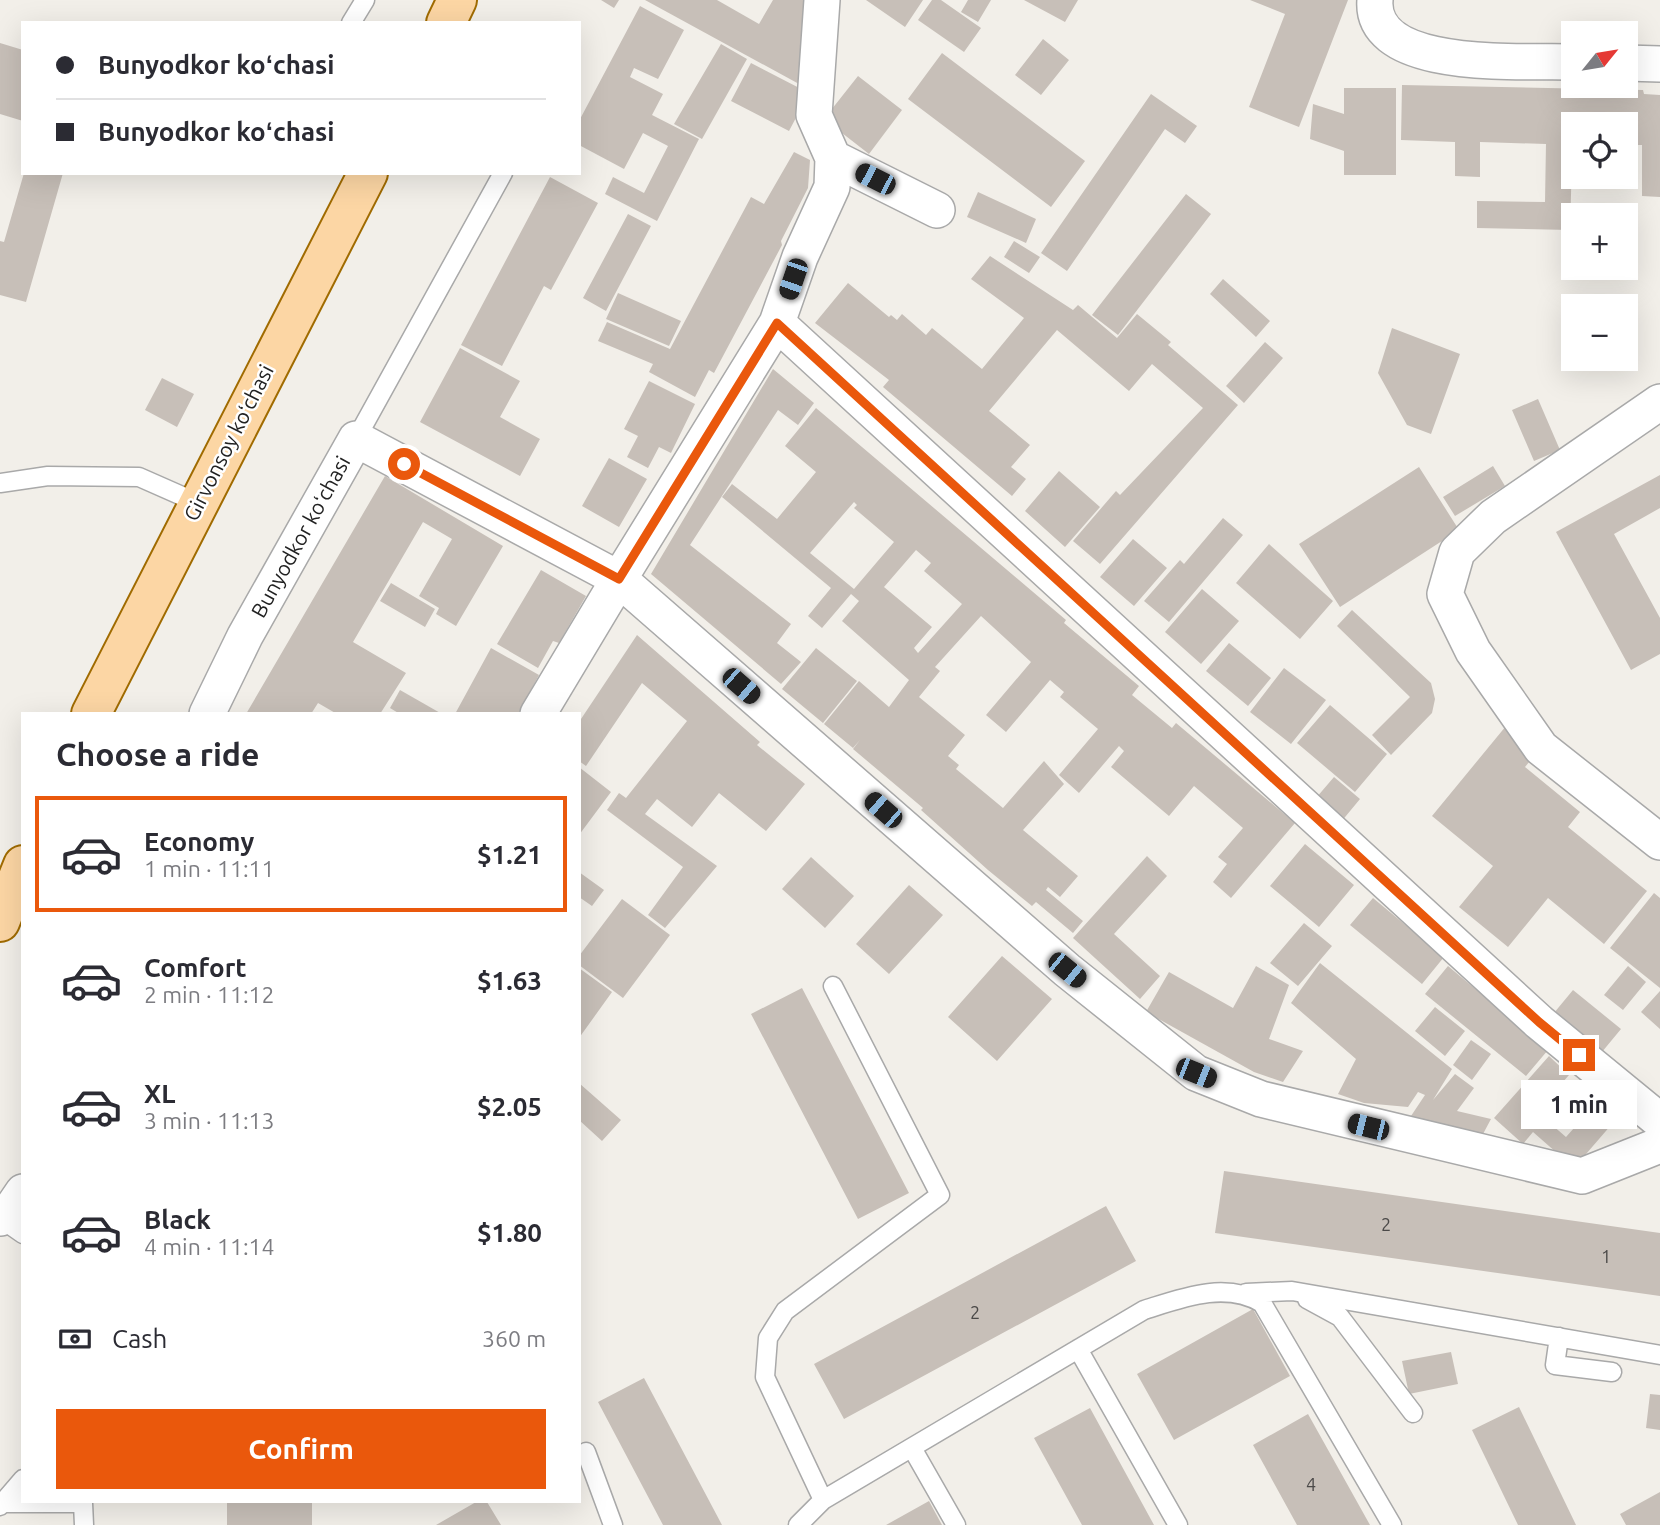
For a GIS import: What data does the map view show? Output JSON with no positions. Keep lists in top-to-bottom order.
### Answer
{
  "streets": {
    "main road": ["Girvonsoy koʻchasi"],
    "street": ["Bunyodkor koʻchasi"]
  },
  "house_numbers": [
    "2",
    "1",
    "2",
    "4"
  ],
  "north": "top right",
  "page": {
    "map_buttons": ["+", "−"],
    "banner": ["Bunyodkor koʻchasi", "Bunyodkor koʻchasi"],
    "heading": "Choose a ride",
    "list": [
      {
        "name": "Economy",
        "note": "1 min · 11:11",
        "value": "$1.21"
      },
      {
        "name": "Comfort",
        "note": "2 min · 11:12",
        "value": "$1.63"
      },
      {
        "name": "XL",
        "note": "3 min · 11:13",
        "value": "$2.05"
      },
      {
        "name": "Black",
        "note": "4 min · 11:14",
        "value": "$1.80"
      }
    ],
    "bubble": "1 min",
    "pay": ["Cash", "360 m"],
    "buttons": "Confirm"
  }
}
